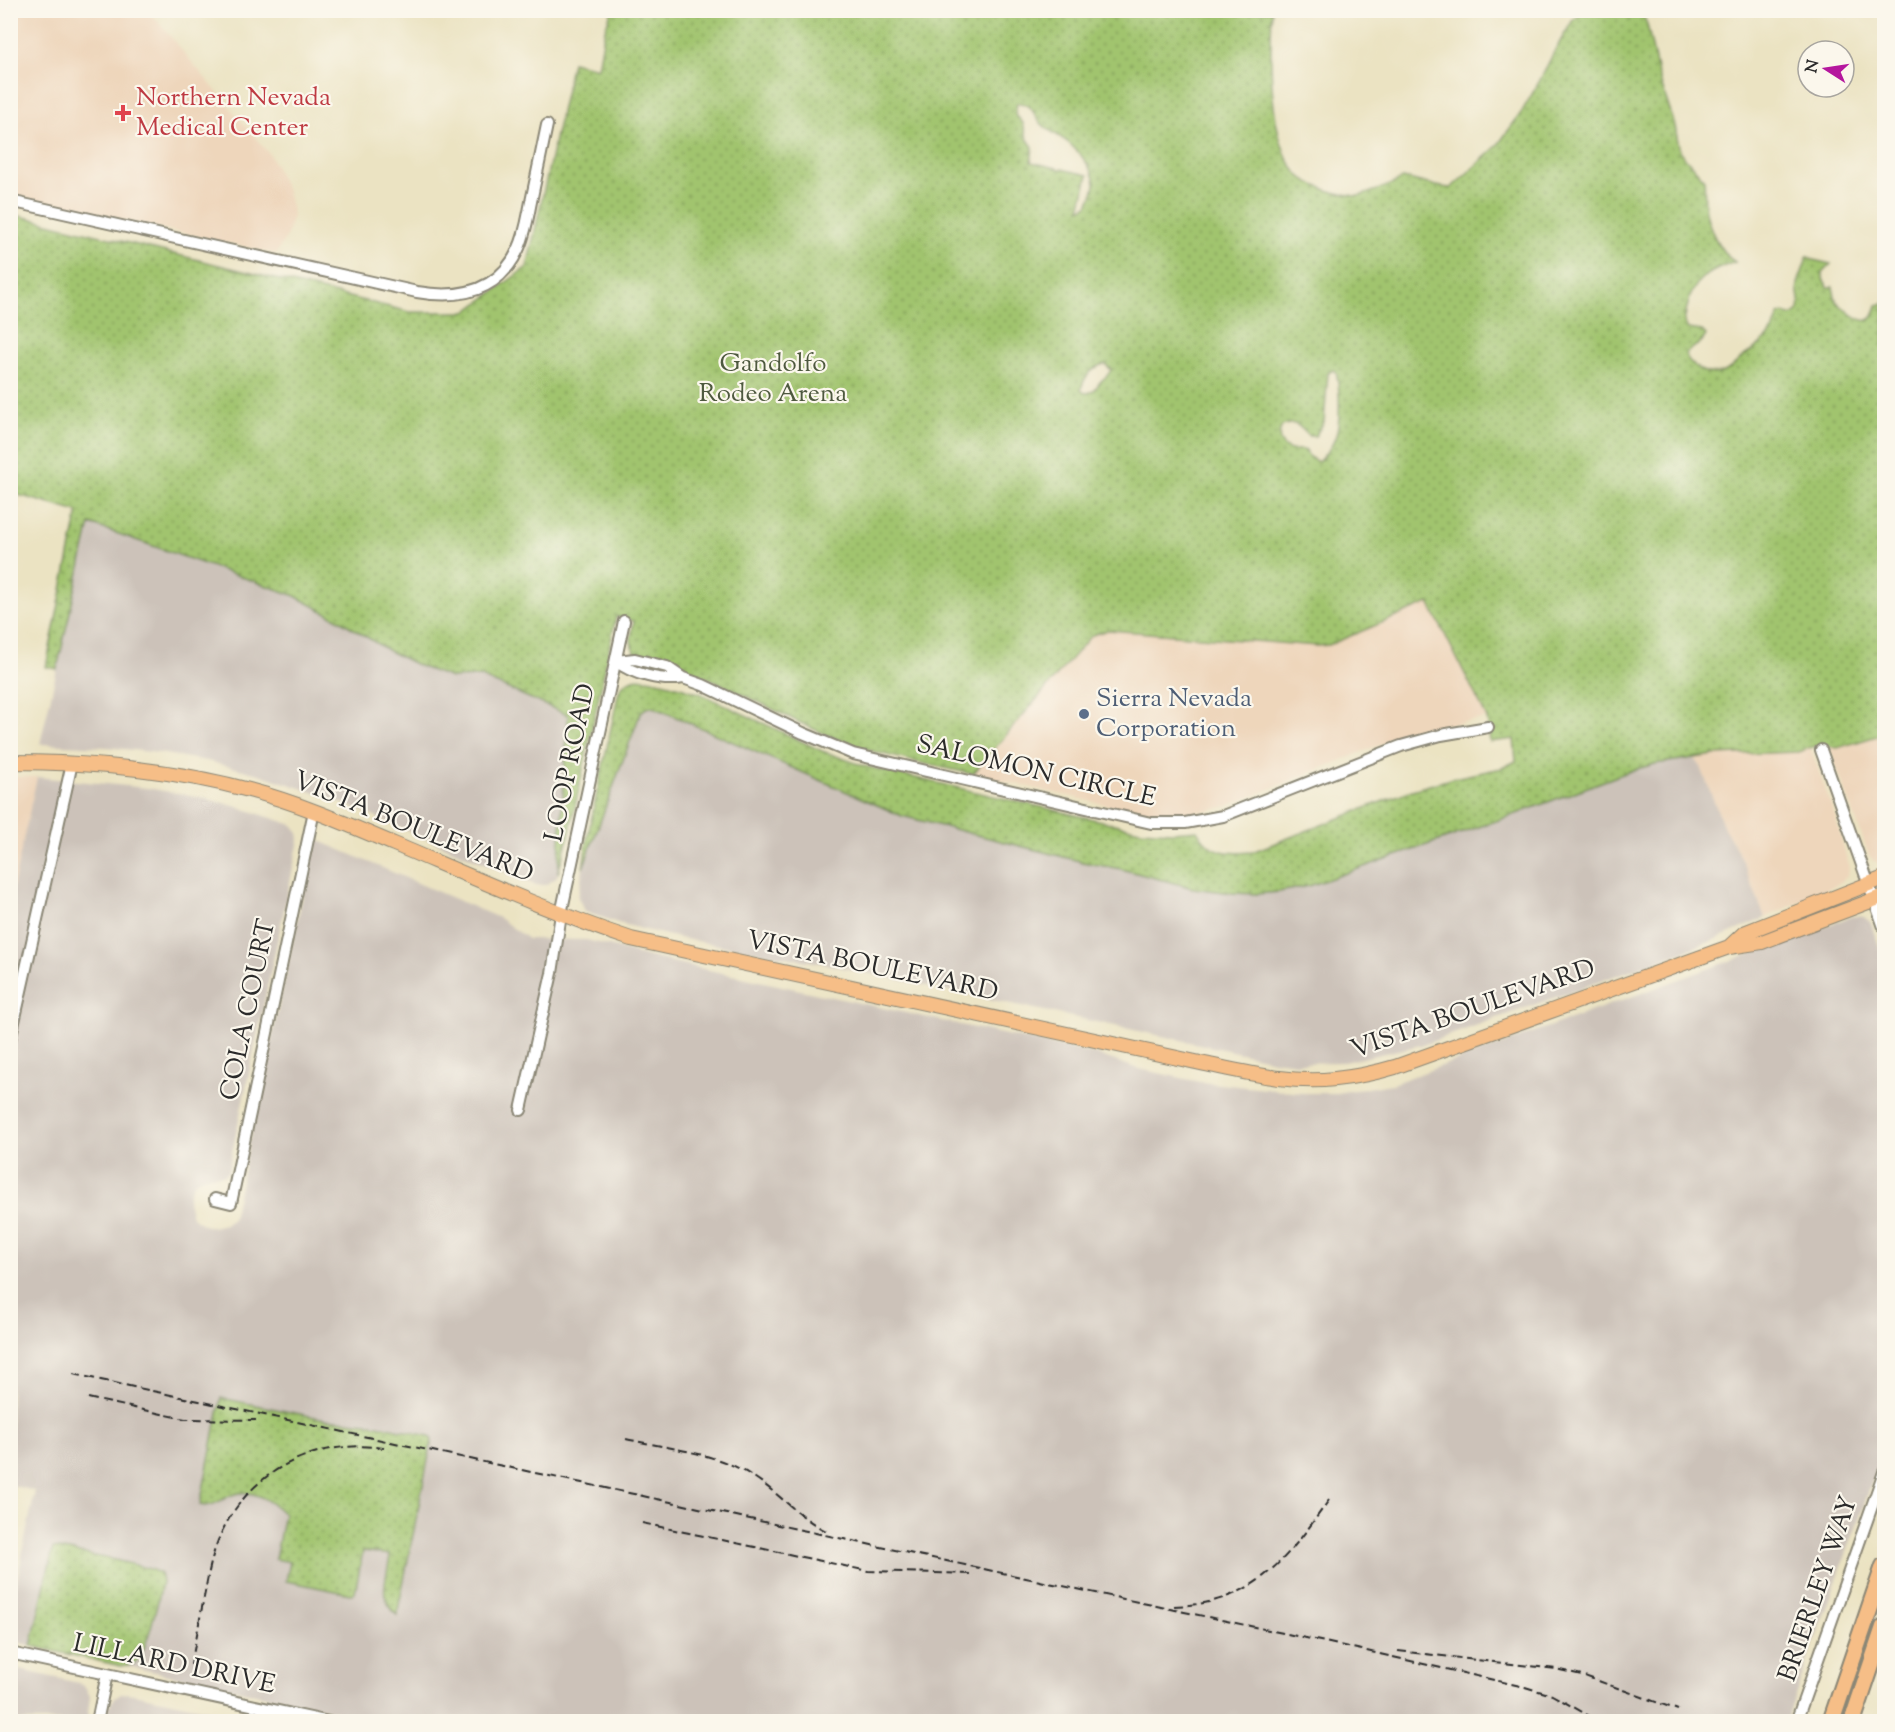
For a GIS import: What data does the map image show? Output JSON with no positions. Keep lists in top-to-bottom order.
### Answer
{
  "streets": {
    "main road": ["VISTA BOULEVARD"],
    "street": [
      "LOOP ROAD",
      "SALOMON CIRCLE",
      "COLA COURT",
      "BRIERLEY WAY",
      "LILLARD DRIVE"
    ]
  },
  "crossings": [
    ["LOOP ROAD", "SALOMON CIRCLE"],
    ["LOOP ROAD", "VISTA BOULEVARD"],
    ["VISTA BOULEVARD", "COLA COURT"]
  ],
  "parks": ["Gandolfo Rodeo Arena"],
  "places": {
    "health": ["Northern Nevada Medical Center"],
    "other": ["Sierra Nevada Corporation"]
  },
  "north": "left"
}
